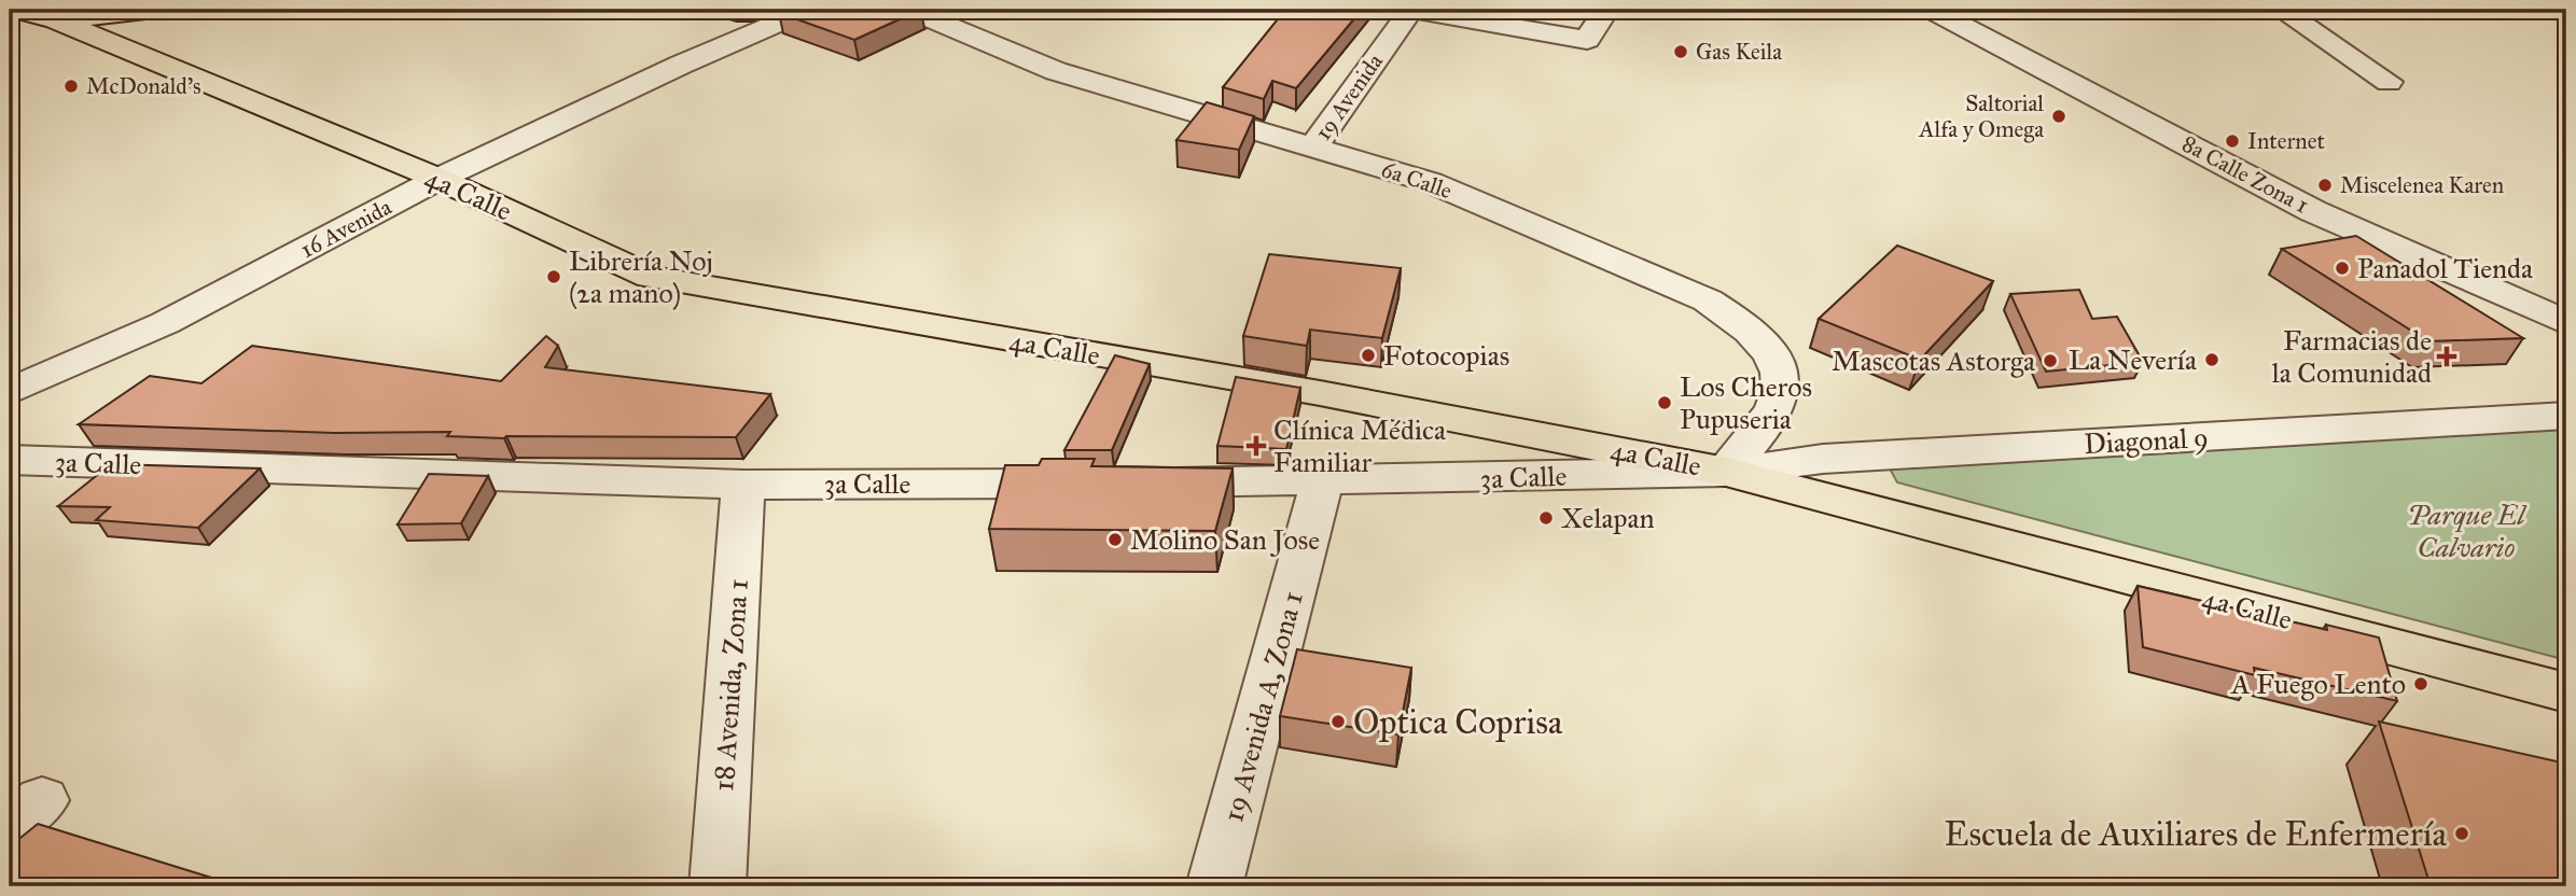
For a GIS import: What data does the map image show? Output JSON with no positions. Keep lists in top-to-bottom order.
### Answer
{
  "streets": {
    "main road": ["4a Calle"],
    "street": [
      "19 Avenida",
      "8a Calle Zona 1",
      "6a Calle",
      "16 Avenida",
      "Diagonal 9",
      "3a Calle",
      "18 Avenida, Zona 1",
      "19 Avenida A, Zona 1"
    ]
  },
  "crossings": [
    ["19 Avenida", "6a Calle"],
    ["6a Calle", "4a Calle"],
    ["6a Calle", "Diagonal 9"],
    ["6a Calle", "3a Calle"],
    ["4a Calle", "16 Avenida"],
    ["4a Calle", "Diagonal 9"],
    ["4a Calle", "3a Calle"],
    ["Diagonal 9", "3a Calle"],
    ["3a Calle", "18 Avenida, Zona 1"],
    ["3a Calle", "19 Avenida A, Zona 1"]
  ],
  "parks": ["Parque El Calvario"],
  "places": {
    "other": [
      "Gas Keila",
      "McDonald's",
      "Saltorial Alfa y Omega",
      "Internet",
      "Miscelenea Karen",
      "Panadol Tienda",
      "Librería Noj (2a mano)",
      "Fotocopias",
      "La Nevería",
      "Mascotas Astorga",
      "Los Cheros Pupuseria",
      "Xelapan",
      "Molino San Jose",
      "A Fuego Lento",
      "Optica Coprisa",
      "Escuela de Auxiliares de Enfermería"
    ],
    "health": ["Farmacias de la Comunidad", "Clínica Médica Familiar"]
  }
}
